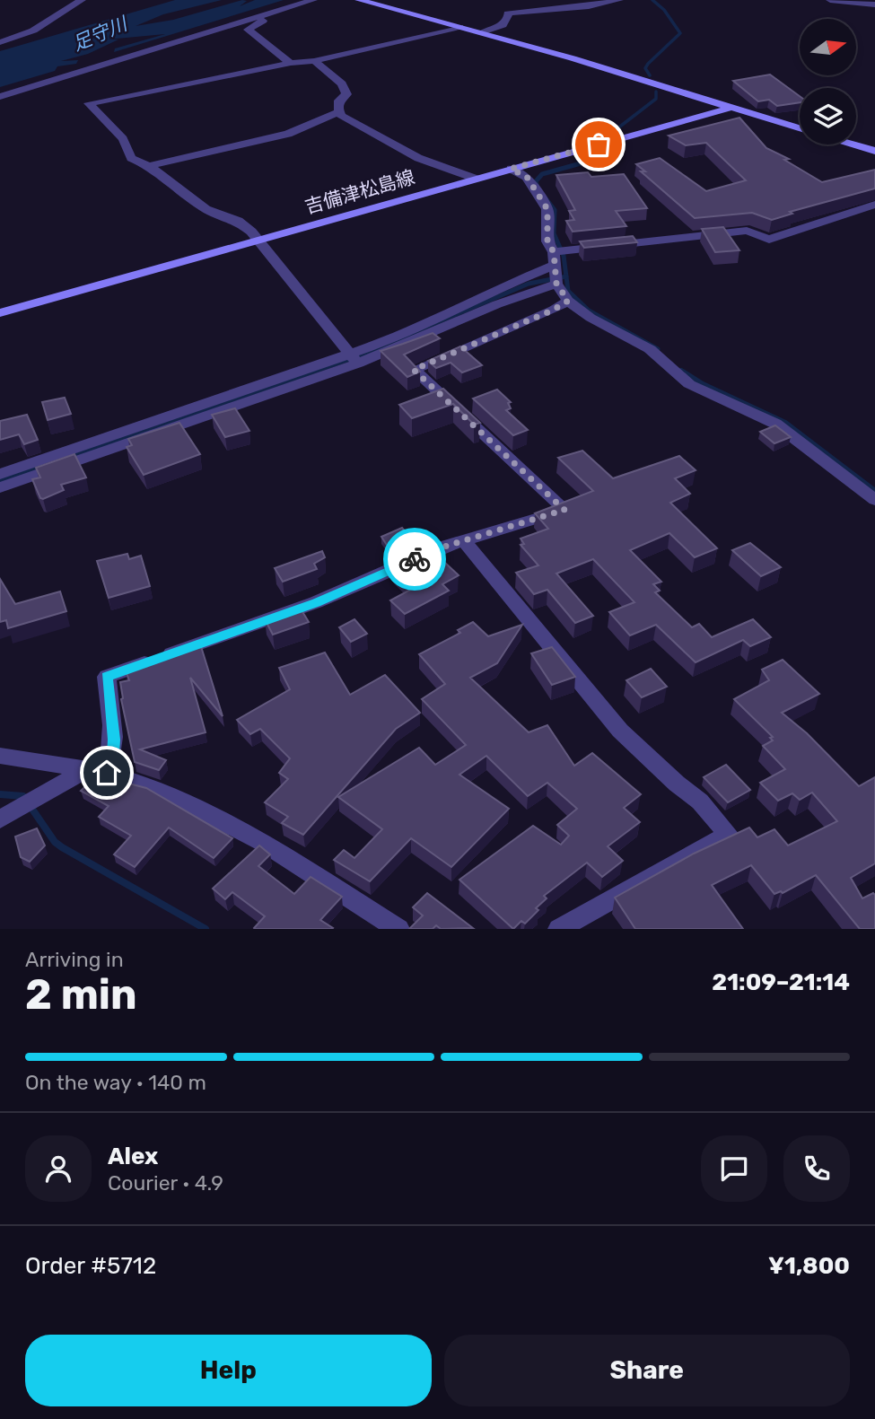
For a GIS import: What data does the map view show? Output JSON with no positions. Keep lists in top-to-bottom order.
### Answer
{
  "streets": {
    "main road": ["吉備津松島線"]
  },
  "water": ["足守川"],
  "north": "right",
  "page": {
    "heading": ["2 min", "Arriving in", "21:09–21:14"],
    "panel": [
      "Alex",
      "Courier · 4.9",
      "Order #5712",
      "¥1,800"
    ],
    "bar": "On the way · 140 m",
    "buttons": ["Help", "Share"]
  }
}
